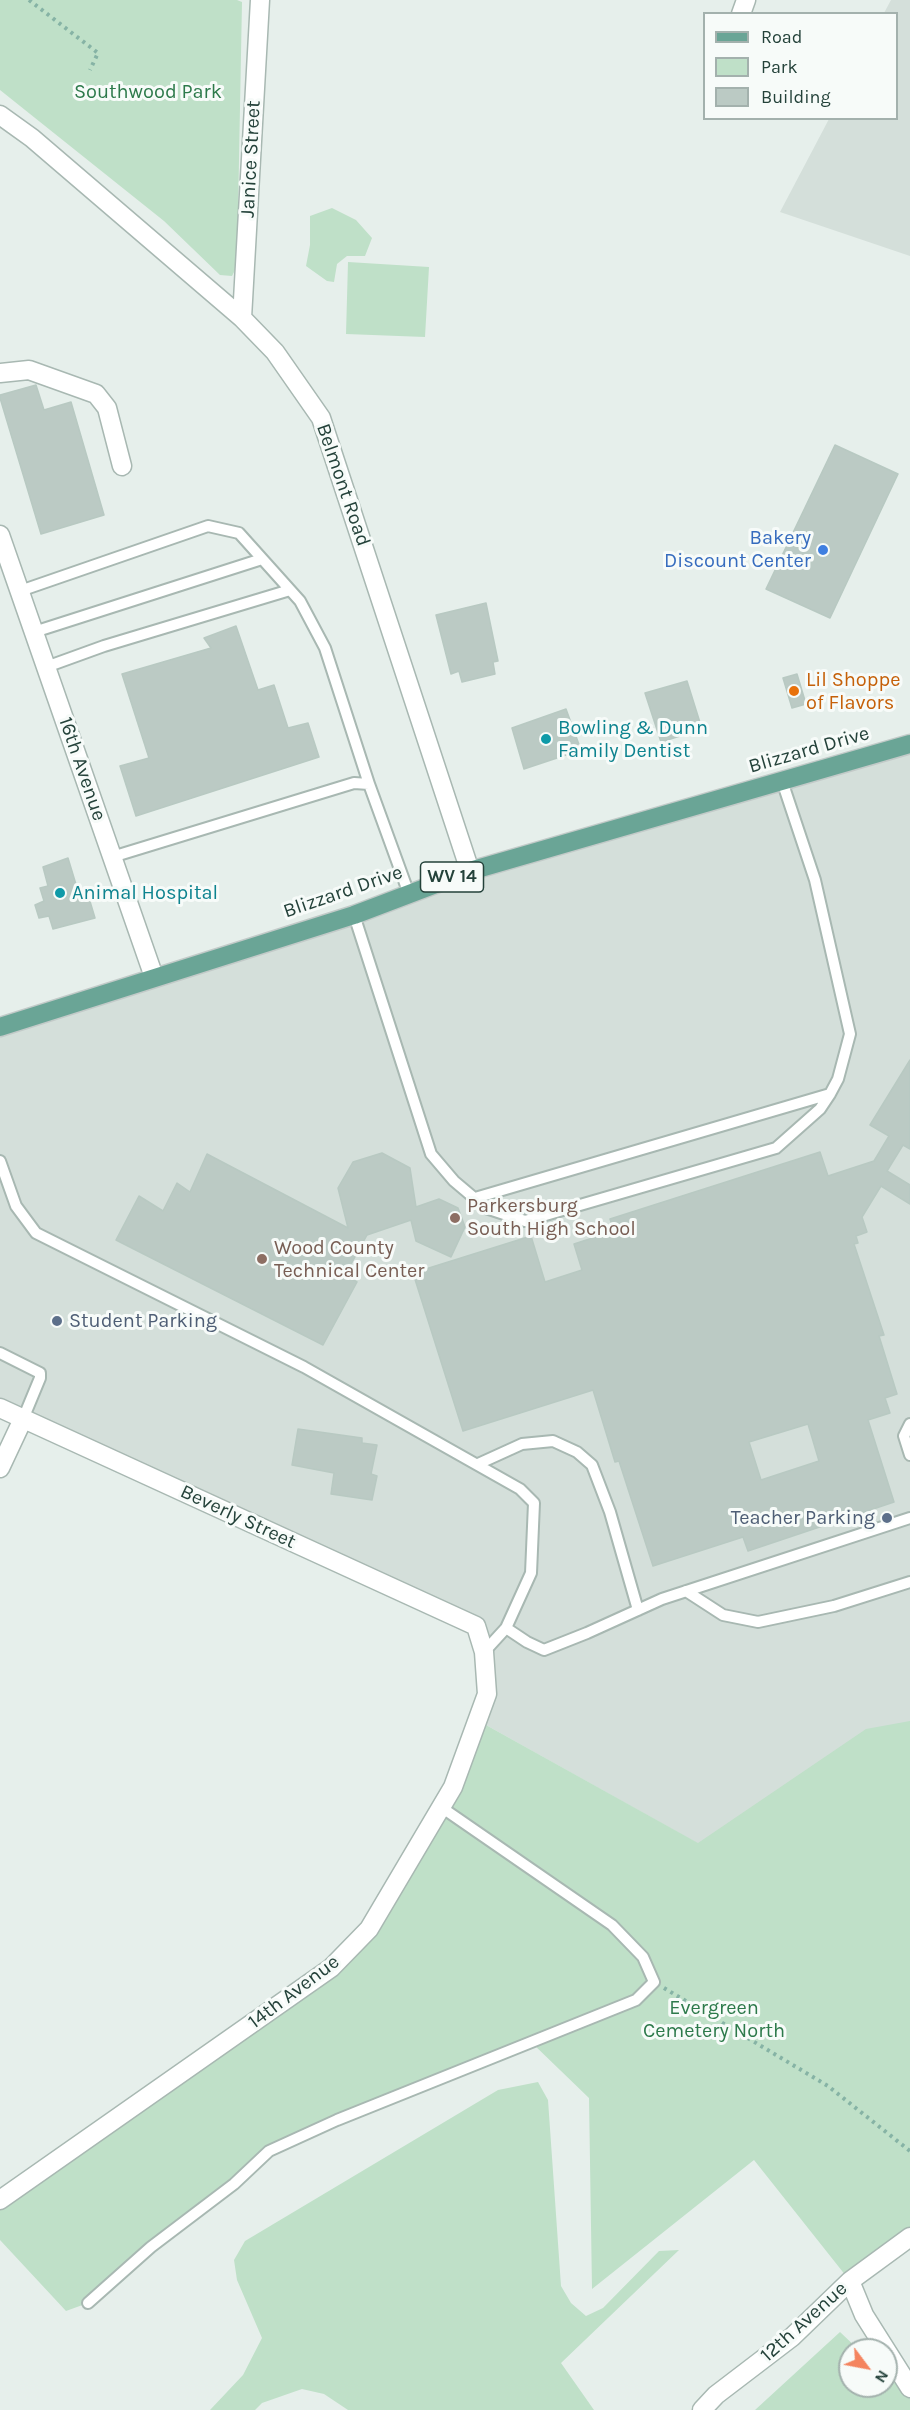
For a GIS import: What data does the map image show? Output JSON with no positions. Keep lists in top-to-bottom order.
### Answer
{
  "streets": {
    "main road": ["Blizzard Drive", "WV 14"],
    "street": [
      "Janice Street",
      "Belmont Road",
      "16th Avenue",
      "Beverly Street",
      "14th Avenue",
      "12th Avenue"
    ]
  },
  "crossings": [
    ["Janice Street", "Belmont Road"],
    ["Belmont Road", "Blizzard Drive"],
    ["Blizzard Drive", "16th Avenue"],
    ["Beverly Street", "14th Avenue"]
  ],
  "parks": ["Southwood Park", "Evergreen Cemetery North"],
  "places": [
    "Bakery Discount Center",
    "Lil Shoppe of Flavors",
    "Bowling & Dunn Family Dentist",
    "Animal Hospital",
    "Parkersburg South High School",
    "Wood County Technical Center",
    "Student Parking",
    "Teacher Parking"
  ],
  "legend": ["Road", "Park", "Building"],
  "north": "bottom right"
}
